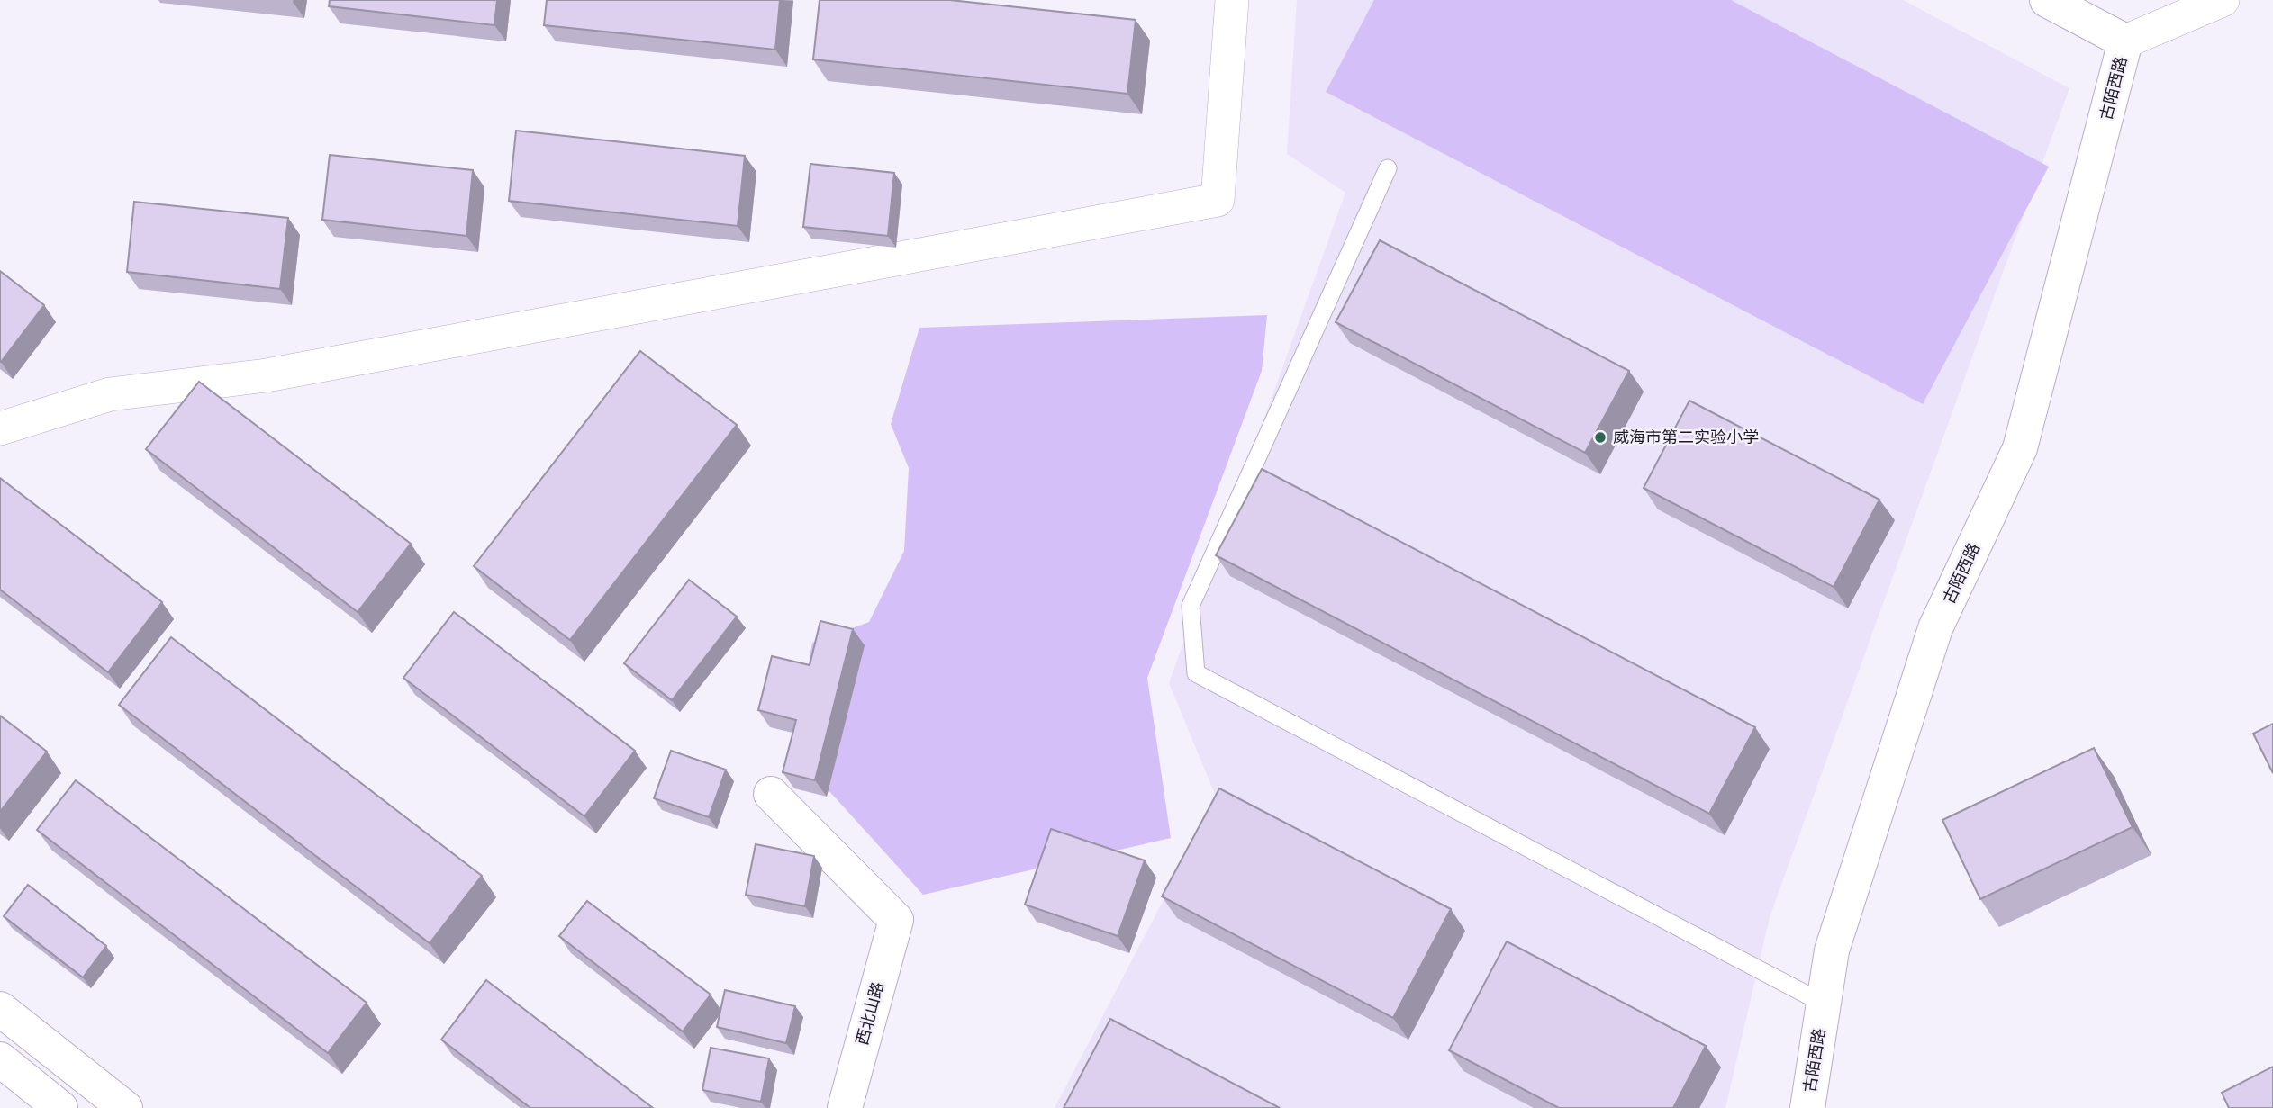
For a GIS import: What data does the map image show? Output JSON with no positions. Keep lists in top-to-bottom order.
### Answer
{
  "streets": {
    "street": ["古陌西路", "西北山路"]
  },
  "places": ["威海市第二实验小学"]
}
